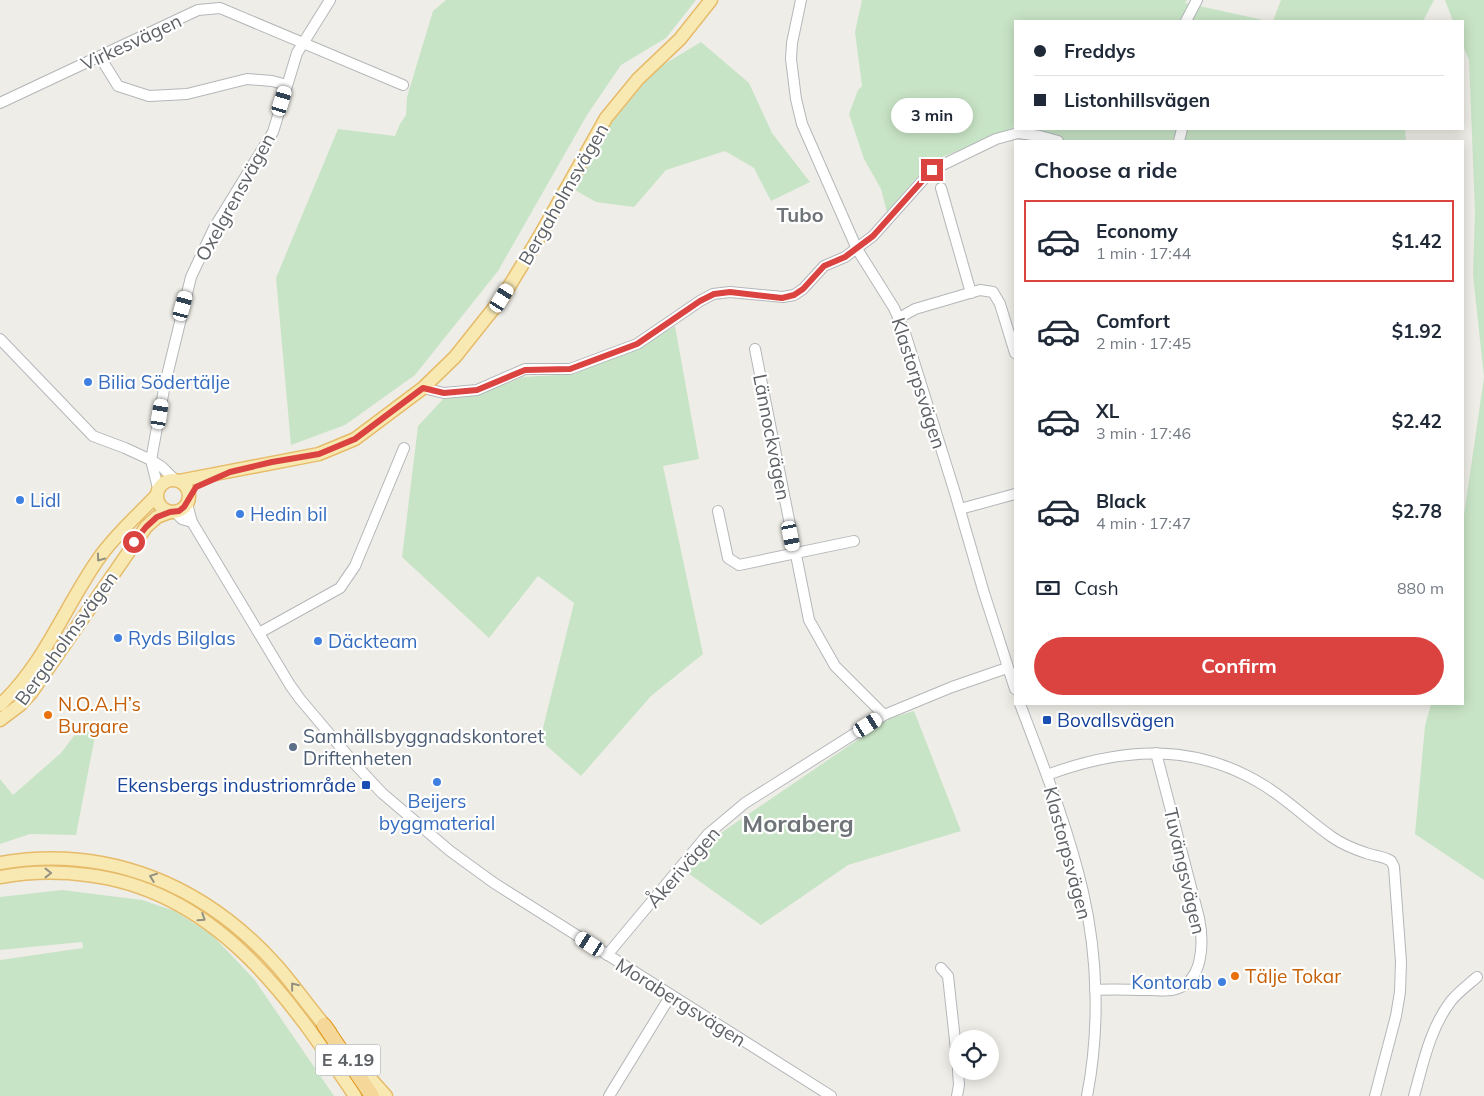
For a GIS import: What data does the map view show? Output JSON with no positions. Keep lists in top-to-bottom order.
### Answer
{
  "streets": {
    "highway": ["E 4.19"],
    "main road": ["Bergaholmsvägen"],
    "street": [
      "Virkesvägen",
      "Oxelgrensvägen",
      "Klastorpsvägen",
      "Lännockvägen",
      "Åkerivägen",
      "Tuvängsvägen",
      "Morabergsvägen"
    ]
  },
  "crossings": [
    ["Virkesvägen", "Oxelgrensvägen"],
    ["Bergaholmsvägen", "Morabergsvägen"],
    ["Klastorpsvägen", "Åkerivägen"],
    ["Klastorpsvägen", "Tuvängsvägen"],
    ["Lännockvägen", "Åkerivägen"],
    ["Åkerivägen", "Morabergsvägen"]
  ],
  "districts": ["Tubo", "Moraberg"],
  "places": {
    "other": [
      "Bilia Södertälje",
      "Lidl",
      "Hedin bil",
      "Ryds Bilglas",
      "Däckteam",
      "N.O.A.H’s Burgare",
      "Samhällsbyggnadskontoret Driftenheten",
      "Beijers byggmaterial",
      "Tälje Tokar",
      "Kontorab"
    ],
    "transit": ["Bovallsvägen", "Ekensbergs industriområde"]
  },
  "page": {
    "banner": ["Freddys", "Listonhillsvägen"],
    "bubble": "3 min",
    "heading": "Choose a ride",
    "list": [
      {
        "name": "Economy",
        "note": "1 min · 17:44",
        "value": "$1.42"
      },
      {
        "name": "Comfort",
        "note": "2 min · 17:45",
        "value": "$1.92"
      },
      {
        "name": "XL",
        "note": "3 min · 17:46",
        "value": "$2.42"
      },
      {
        "name": "Black",
        "note": "4 min · 17:47",
        "value": "$2.78"
      }
    ],
    "pay": ["Cash", "880 m"],
    "buttons": "Confirm"
  }
}
